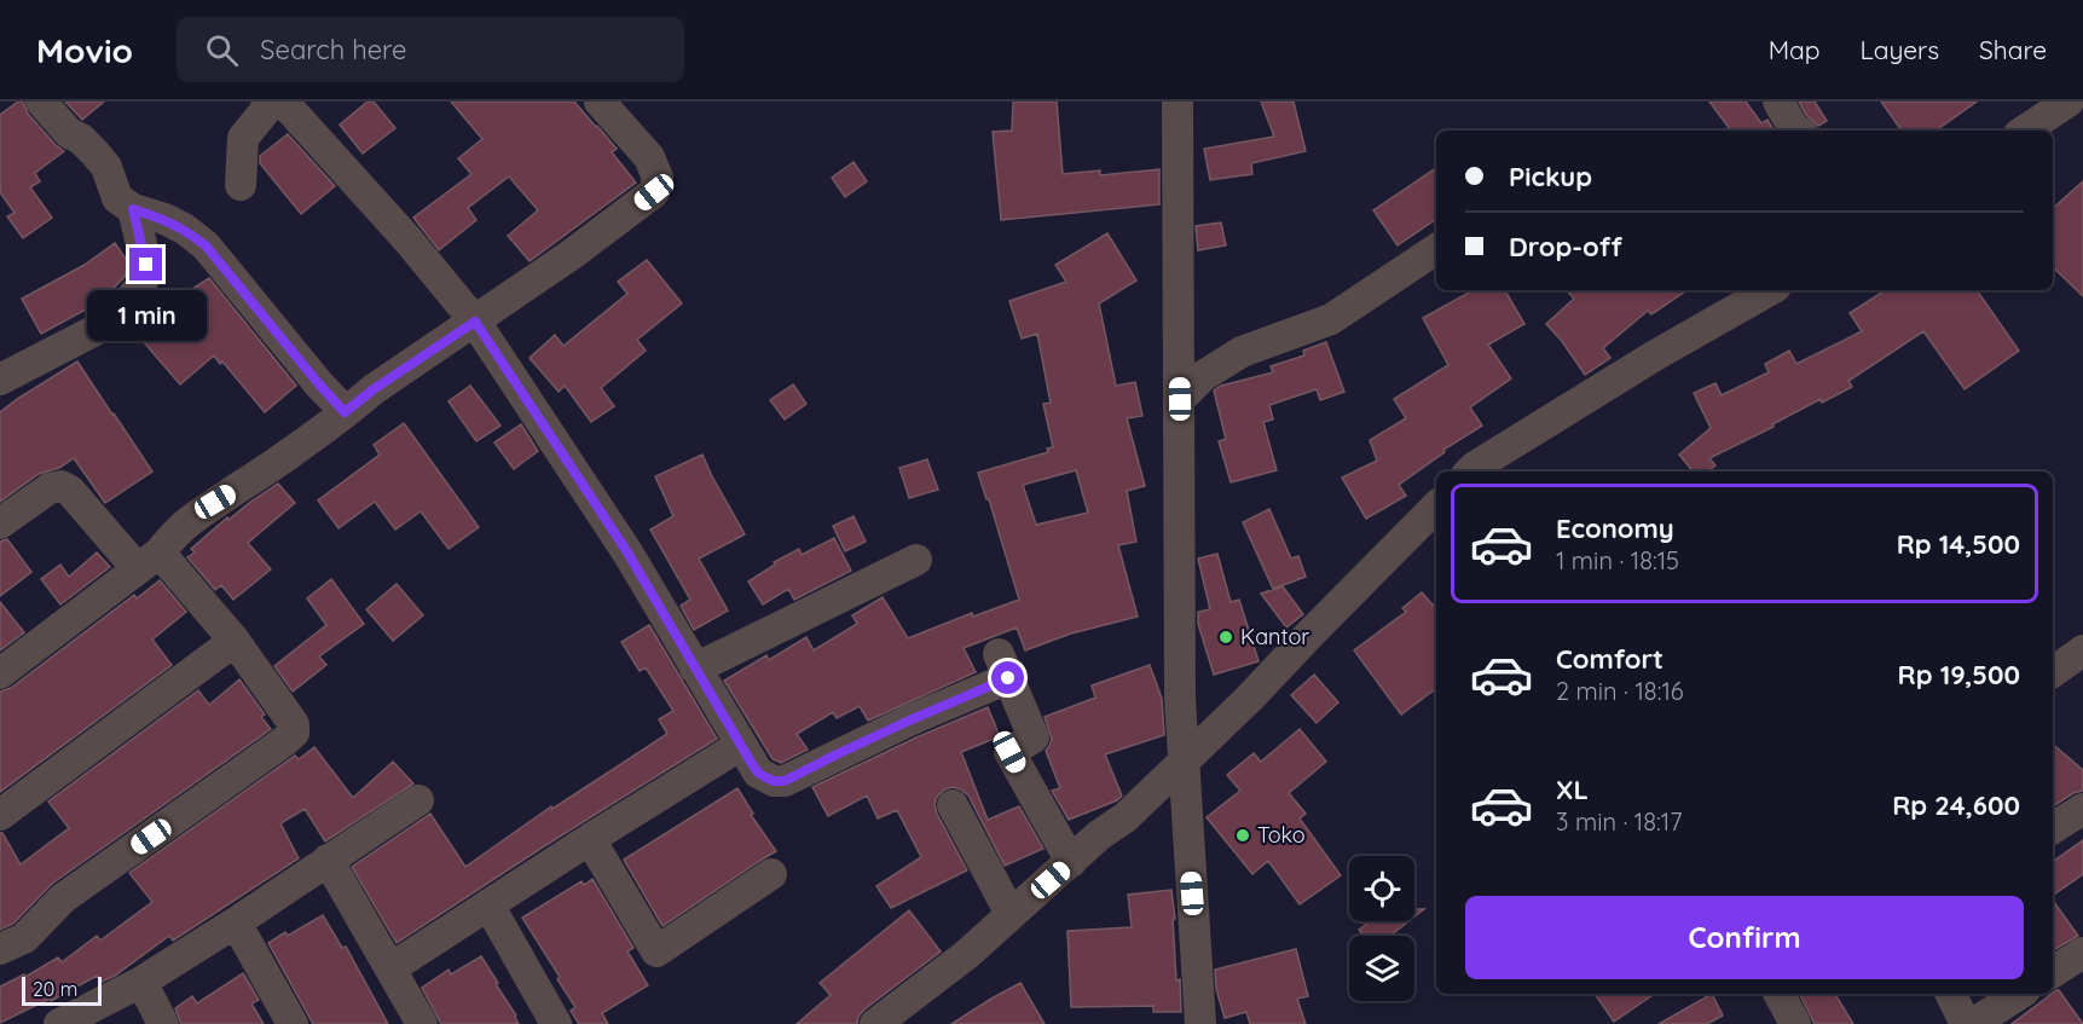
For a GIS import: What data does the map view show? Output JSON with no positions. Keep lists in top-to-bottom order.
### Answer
{
  "places": ["Kantor", "Toko"],
  "scale_bar": "20 m",
  "page": {
    "header": "Movio",
    "search": "Search here",
    "nav": ["Map", "Layers", "Share"],
    "banner": ["Pickup", "Drop-off"],
    "bubble": "1 min",
    "list": [
      {
        "name": "Economy",
        "note": "1 min · 18:15",
        "value": "Rp 14,500"
      },
      {
        "name": "Comfort",
        "note": "2 min · 18:16",
        "value": "Rp 19,500"
      },
      {
        "name": "XL",
        "note": "3 min · 18:17",
        "value": "Rp 24,600"
      }
    ],
    "buttons": "Confirm",
    "scale": "20 m"
  }
}
